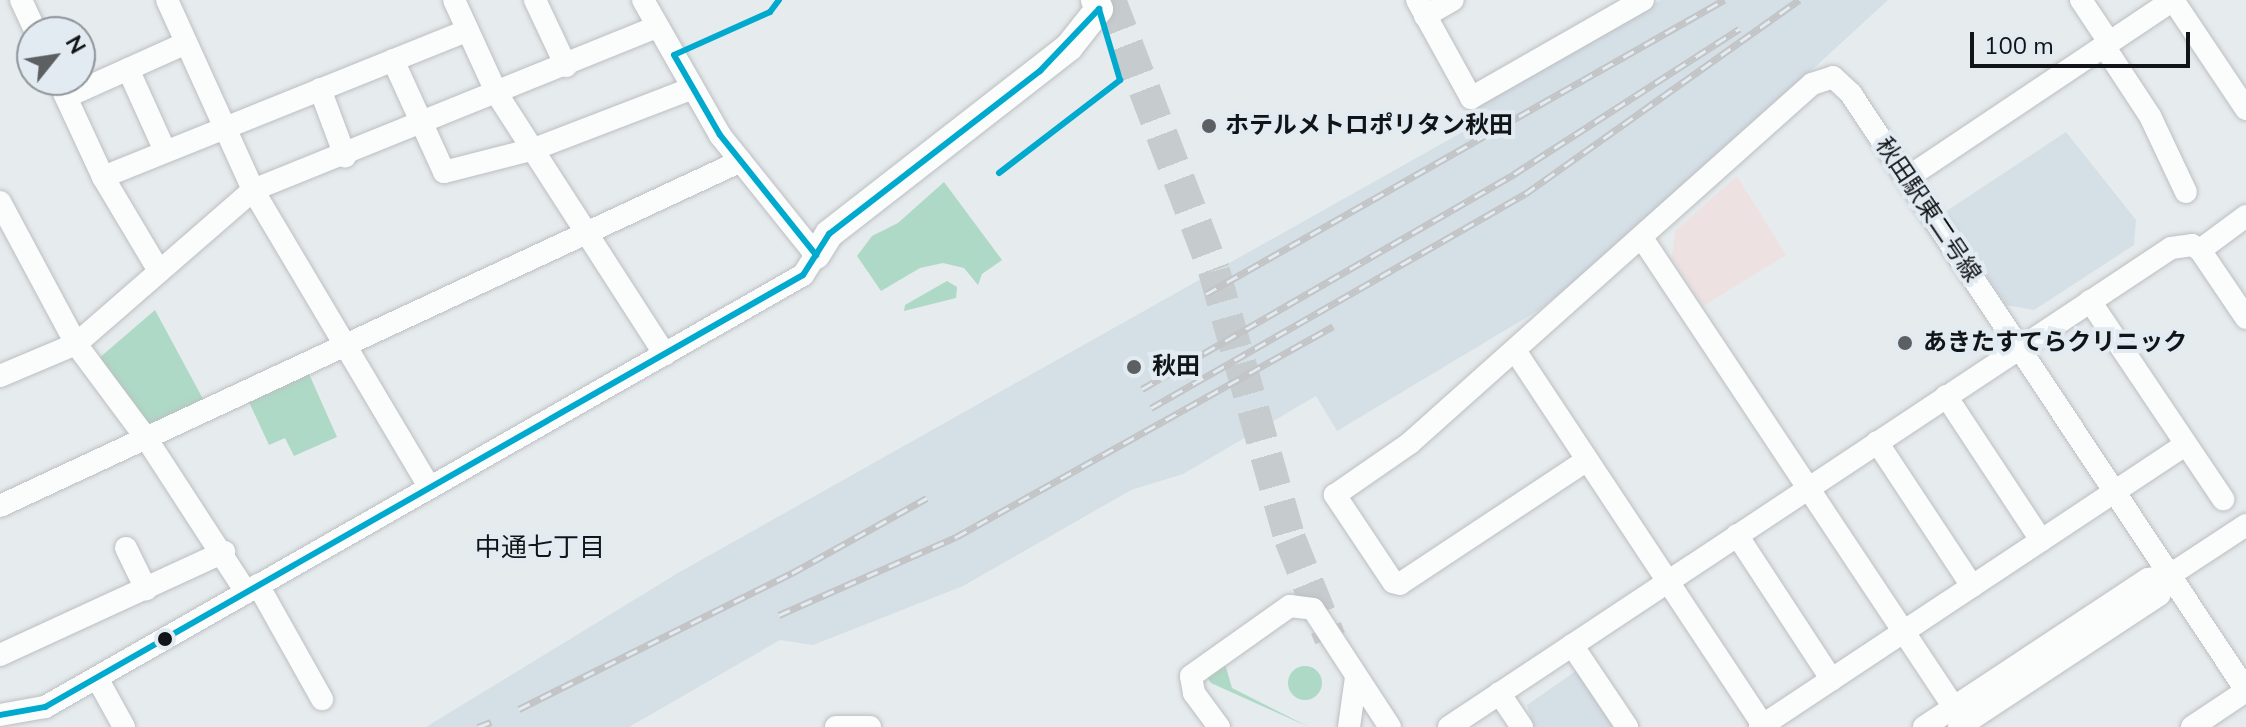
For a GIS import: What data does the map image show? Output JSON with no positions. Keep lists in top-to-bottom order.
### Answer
{
  "streets": {
    "street": ["秋田駅東二号線"]
  },
  "districts": ["中通七丁目"],
  "places": ["ホテルメトロポリタン秋田", "あきたすてらクリニック", "秋田"],
  "scale_bar": "100 m",
  "north": "top right"
}
